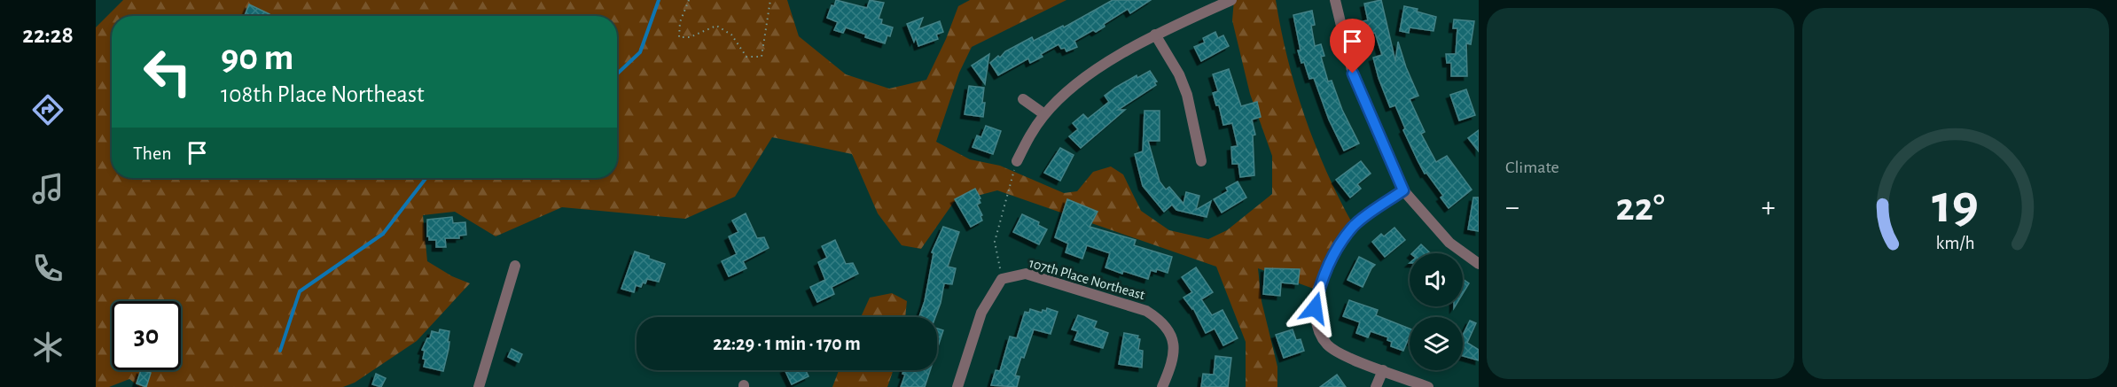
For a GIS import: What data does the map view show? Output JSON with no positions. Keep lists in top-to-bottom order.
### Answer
{
  "streets": {
    "street": ["107th Place Northeast"]
  },
  "page": {
    "tabs": "22:28",
    "tile": "Climate",
    "turn": ["90 m", "108th Place Northeast"],
    "then": "Then",
    "heat": ["−", "22°", "+"],
    "limit": "30",
    "trip": "22:29 · 1 min · 170 m",
    "gauge": ["19", "km/h"]
  }
}
